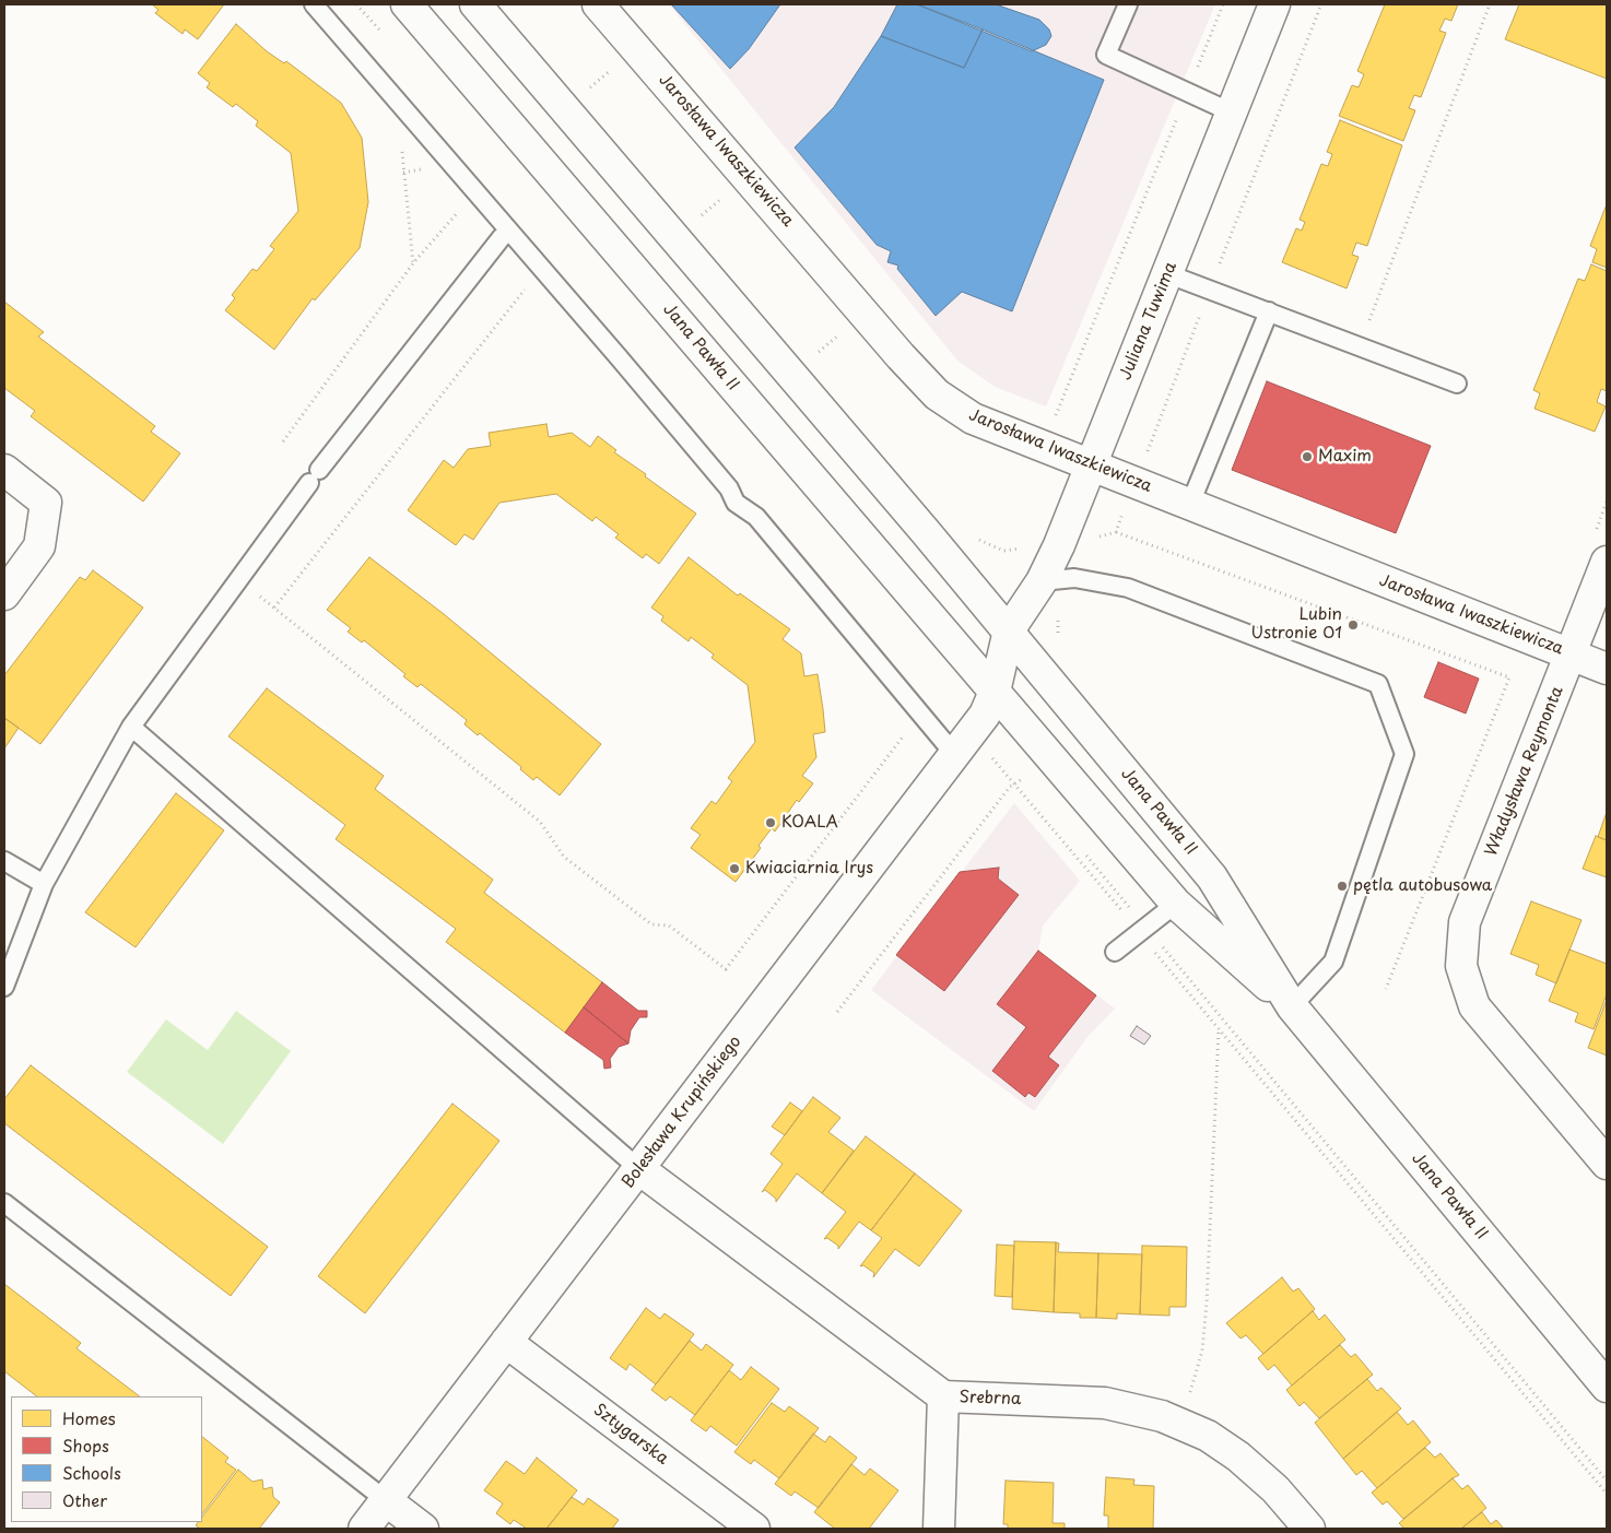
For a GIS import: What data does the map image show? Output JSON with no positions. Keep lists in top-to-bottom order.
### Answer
{
  "streets": {
    "street": [
      "Jarosława Iwaszkiewicza",
      "Juliana Tuwima",
      "Jana Pawła II",
      "Władysława Reymonta",
      "Bolesława Krupińskiego",
      "Srebrna",
      "Sztygarska"
    ]
  },
  "crossings": [
    ["Jarosława Iwaszkiewicza", "Juliana Tuwima"],
    ["Jarosława Iwaszkiewicza", "Władysława Reymonta"],
    ["Juliana Tuwima", "Jana Pawła II"],
    ["Jana Pawła II", "Bolesława Krupińskiego"],
    ["Bolesława Krupińskiego", "Srebrna"],
    ["Bolesława Krupińskiego", "Sztygarska"]
  ],
  "places": [
    "Maxim",
    "Lubin Ustronie 01",
    "KOALA",
    "Kwiaciarnia Irys",
    "pętla autobusowa"
  ],
  "legend": [
    "Homes",
    "Shops",
    "Schools",
    "Other"
  ]
}
